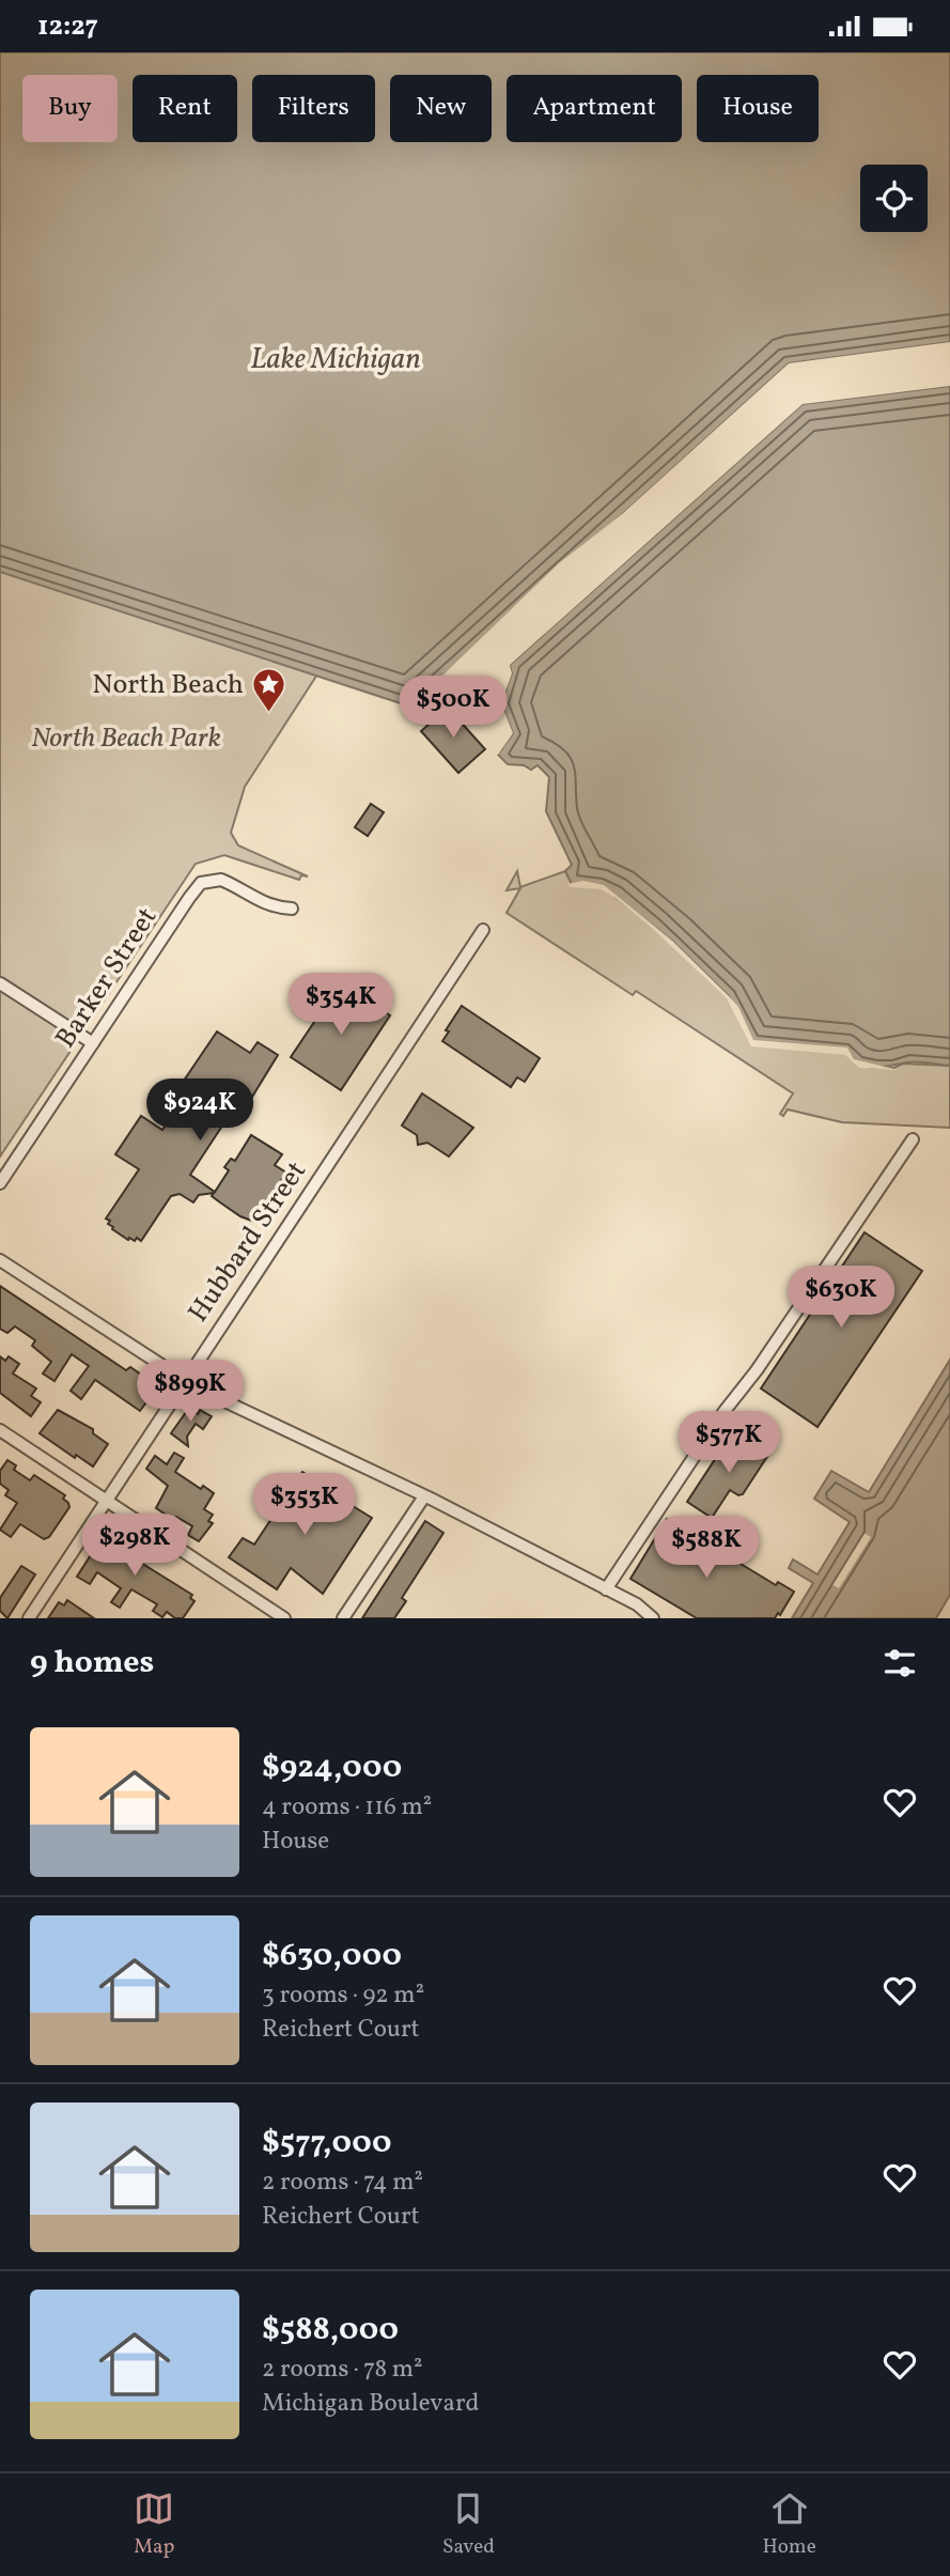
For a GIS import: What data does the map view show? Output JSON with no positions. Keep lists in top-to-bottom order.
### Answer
{
  "streets": {
    "street": ["Barker Street", "Hubbard Street"]
  },
  "water": ["Lake Michigan"],
  "parks": ["North Beach Park"],
  "places": {
    "place": ["North Beach"]
  },
  "page": {
    "status": "12:27",
    "chip": [
      "Buy",
      "Rent",
      "Filters",
      "New",
      "Apartment",
      "House"
    ],
    "price": [
      "$500K",
      "$354K",
      "$924K",
      "$630K",
      "$899K",
      "$577K",
      "$353K",
      "$298K",
      "$588K"
    ],
    "heading": "9 homes",
    "list": [
      {
        "name": "$924,000",
        "note": "4 rooms · 116 m² · House"
      },
      {
        "name": "$630,000",
        "note": "3 rooms · 92 m² · Reichert Court"
      },
      {
        "name": "$577,000",
        "note": "2 rooms · 74 m² · Reichert Court"
      },
      {
        "name": "$588,000",
        "note": "2 rooms · 78 m² · Michigan Boulevard"
      }
    ],
    "tabs": ["Map", "Saved", "Home"]
  }
}
